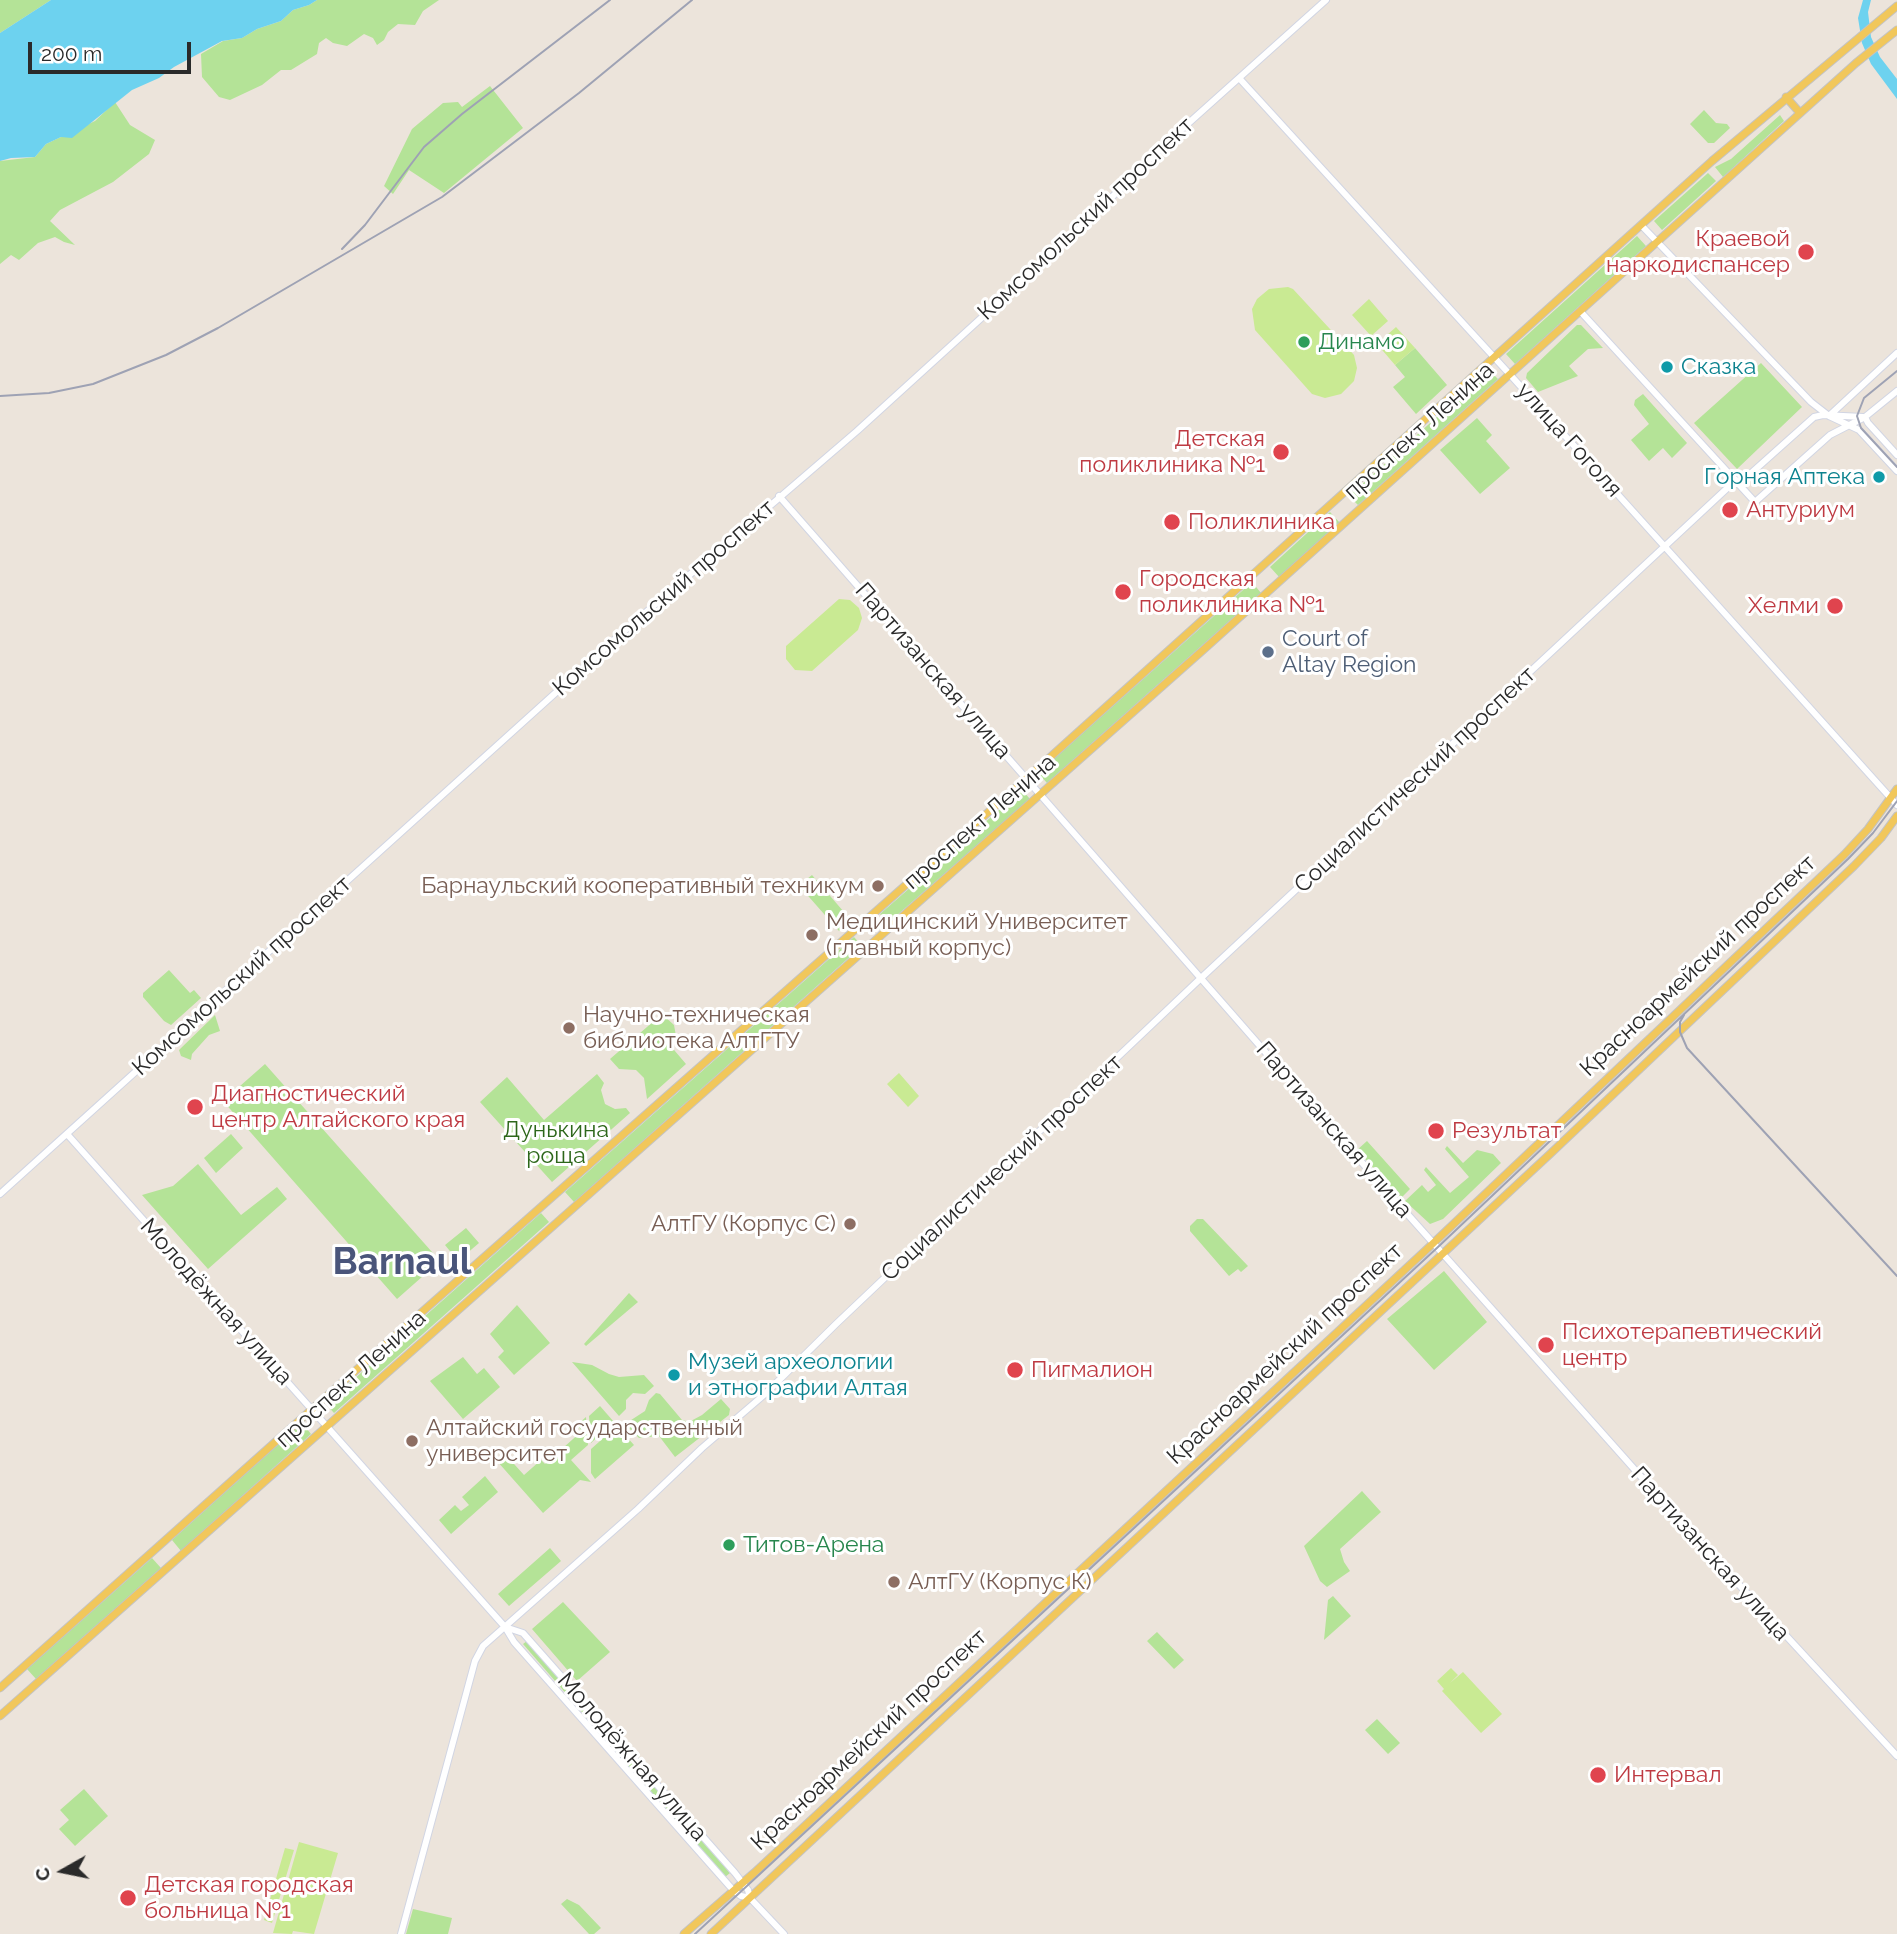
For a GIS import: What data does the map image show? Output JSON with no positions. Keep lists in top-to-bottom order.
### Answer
{
  "streets": {
    "main road": ["проспект Ленина", "Красноармейский проспект"],
    "street": [
      "Комсомольский проспект",
      "улица Гоголя",
      "Партизанская улица",
      "Социалистический проспект",
      "Молодёжная улица"
    ]
  },
  "crossings": [
    ["Комсомольский проспект", "улица Гоголя"],
    ["Комсомольский проспект", "Партизанская улица"],
    ["Комсомольский проспект", "Молодёжная улица"],
    ["проспект Ленина", "улица Гоголя"],
    ["проспект Ленина", "Партизанская улица"],
    ["проспект Ленина", "Молодёжная улица"],
    ["улица Гоголя", "Социалистический проспект"],
    ["улица Гоголя", "Красноармейский проспект"],
    ["Партизанская улица", "Социалистический проспект"],
    ["Партизанская улица", "Красноармейский проспект"],
    ["Социалистический проспект", "Молодёжная улица"],
    ["Красноармейский проспект", "Молодёжная улица"]
  ],
  "districts": ["Barnaul"],
  "parks": ["Дунькина роща"],
  "places": [
    "Краевой наркодиспансер",
    "Динамо",
    "Сказка",
    "Детская поликлиника №1",
    "Горная Аптека",
    "Антуриум",
    "Поликлиника",
    "Городская поликлиника №1",
    "Хелми",
    "Court of Altay Region",
    "Барнаульский кооперативный техникум",
    "Медицинский Университет (главный корпус)",
    "Научно-техническая библиотека АлтГТУ",
    "Диагностический центр Алтайского края",
    "Результат",
    "АлтГУ (Корпус С)",
    "Психотерапевтический центр",
    "Пигмалион",
    "Музей археологии и этнографии Алтая",
    "Алтайский государственный университет",
    "Титов-Арена",
    "АлтГУ (Корпус К)",
    "Интервал",
    "Детская городская больница №1"
  ],
  "scale_bar": "200 m",
  "north": "left"
}
